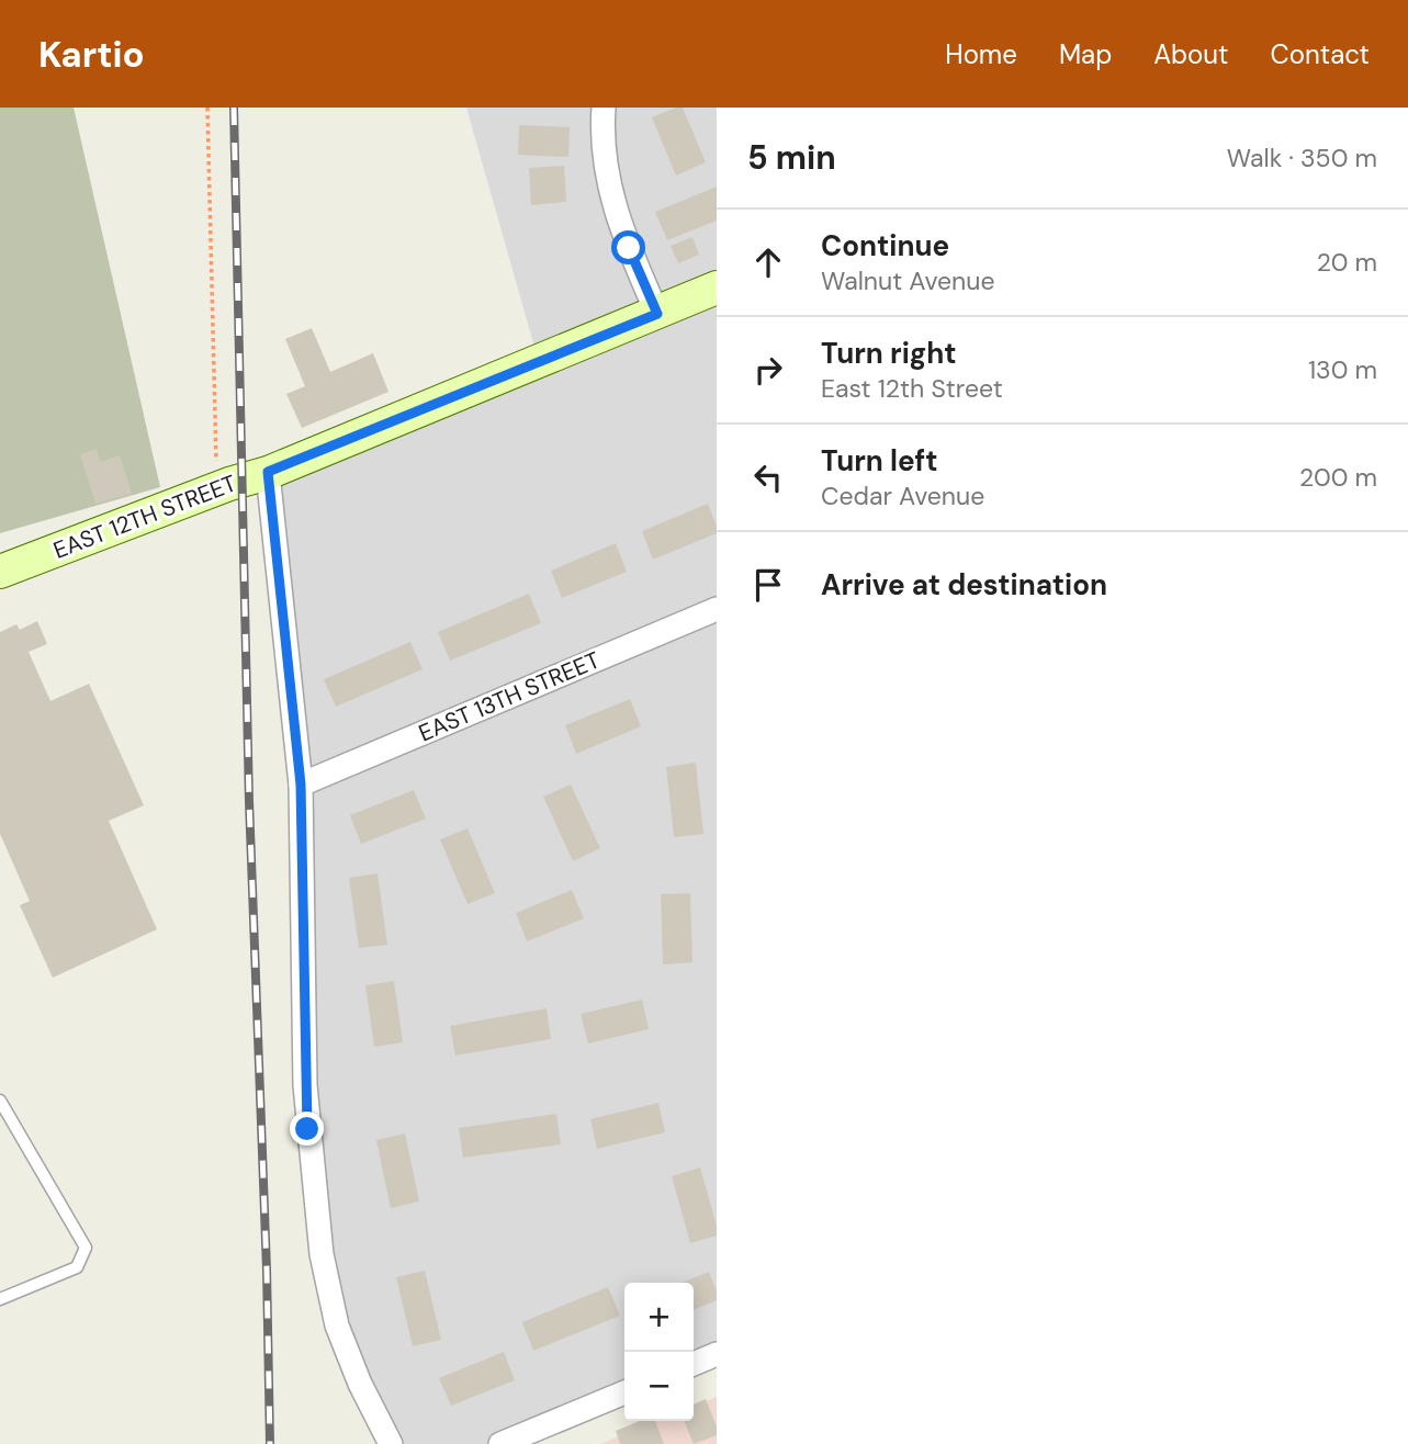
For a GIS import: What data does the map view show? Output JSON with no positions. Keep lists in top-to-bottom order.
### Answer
{
  "streets": {
    "main road": ["EAST 12TH STREET"],
    "street": ["EAST 13TH STREET"]
  },
  "page": {
    "header": "Kartio",
    "nav": [
      "Home",
      "Map",
      "About",
      "Contact"
    ],
    "heading": ["5 min", "Walk · 350 m"],
    "list": [
      ["Continue", "Walnut Avenue", "20 m"],
      ["Turn right", "East 12th Street", "130 m"],
      ["Turn left", "Cedar Avenue", "200 m"],
      "Arrive at destination"
    ],
    "map_buttons": ["+", "−"]
  }
}
